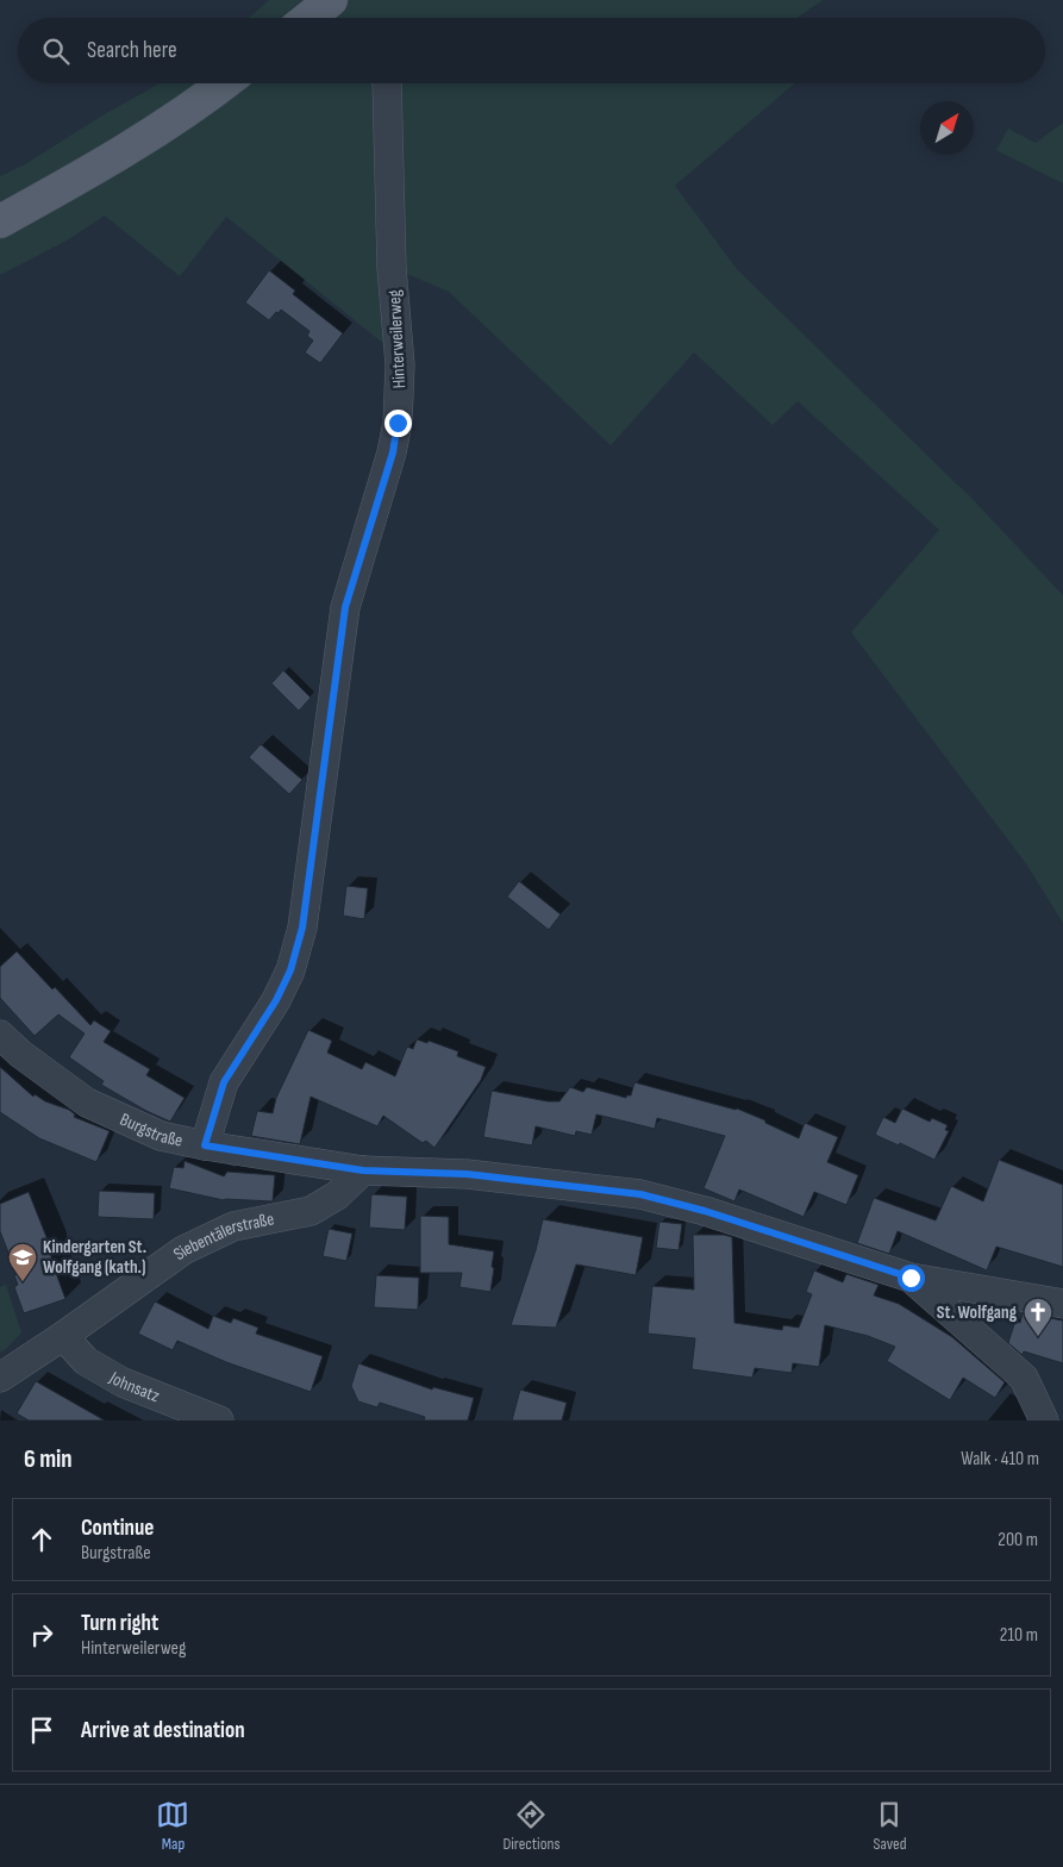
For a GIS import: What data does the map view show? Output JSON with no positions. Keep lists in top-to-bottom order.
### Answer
{
  "streets": {
    "street": [
      "Hinterweilerweg",
      "Burgstraße",
      "Siebentälerstraße",
      "Johnsatz"
    ]
  },
  "crossings": [
    ["Hinterweilerweg", "Burgstraße"],
    ["Burgstraße", "Siebentälerstraße"],
    ["Siebentälerstraße", "Johnsatz"]
  ],
  "places": {
    "school or university": ["Kindergarten St. Wolfgang (kath.)"],
    "church": ["St. Wolfgang"]
  },
  "north": "top right",
  "page": {
    "search": "Search here",
    "heading": ["6 min", "Walk · 410 m"],
    "list": [
      ["Continue", "Burgstraße", "200 m"],
      ["Turn right", "Hinterweilerweg", "210 m"],
      "Arrive at destination"
    ],
    "nav": ["Map", "Directions", "Saved"]
  }
}
